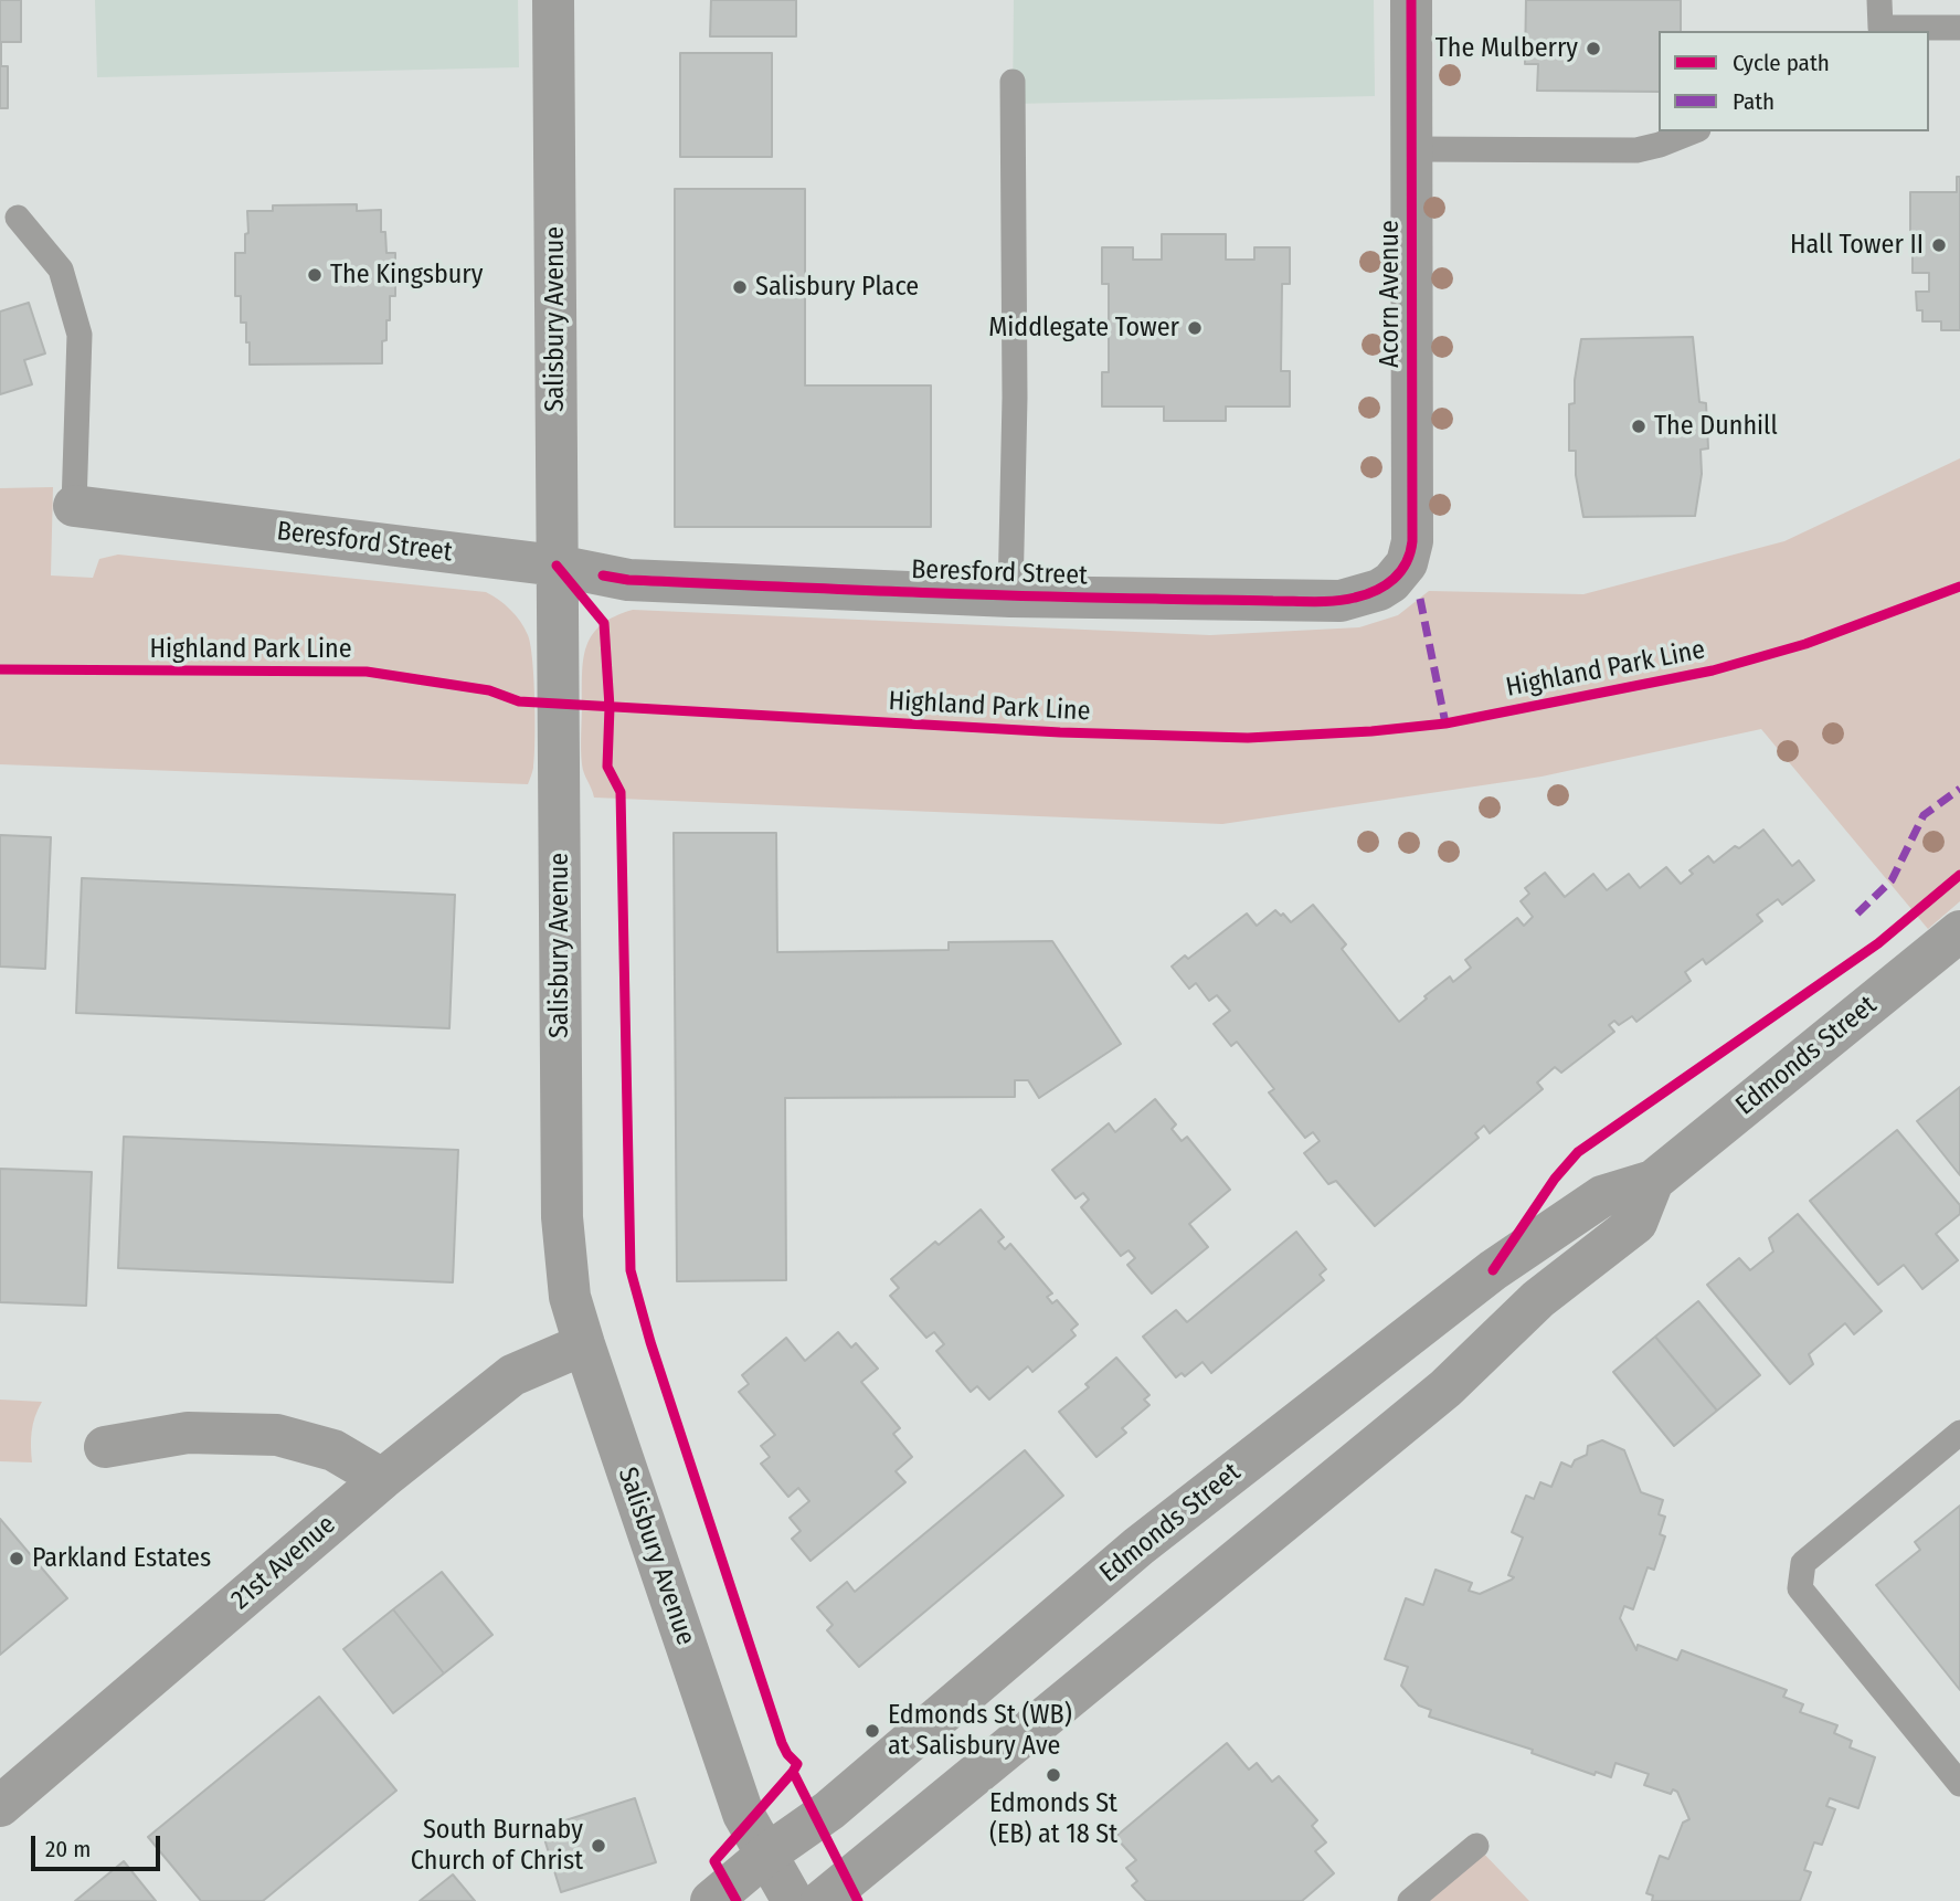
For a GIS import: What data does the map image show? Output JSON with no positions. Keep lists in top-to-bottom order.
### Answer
{
  "streets": {
    "street": [
      "Acorn Avenue",
      "Salisbury Avenue",
      "Beresford Street",
      "Edmonds Street",
      "21st Avenue"
    ],
    "cycle path": ["Highland Park Line"]
  },
  "crossings": [
    ["Acorn Avenue", "Beresford Street"],
    ["Salisbury Avenue", "Beresford Street"],
    ["Salisbury Avenue", "Edmonds Street"],
    ["Salisbury Avenue", "21st Avenue"]
  ],
  "places": [
    "The Mulberry",
    "Hall Tower II",
    "The Kingsbury",
    "Salisbury Place",
    "Middlegate Tower",
    "The Dunhill",
    "Parkland Estates",
    "Edmonds St (WB) at Salisbury Ave",
    "Edmonds St (EB) at 18 St",
    "South Burnaby Church of Christ"
  ],
  "legend": ["Cycle path", "Path"],
  "scale_bar": "20 m"
}
